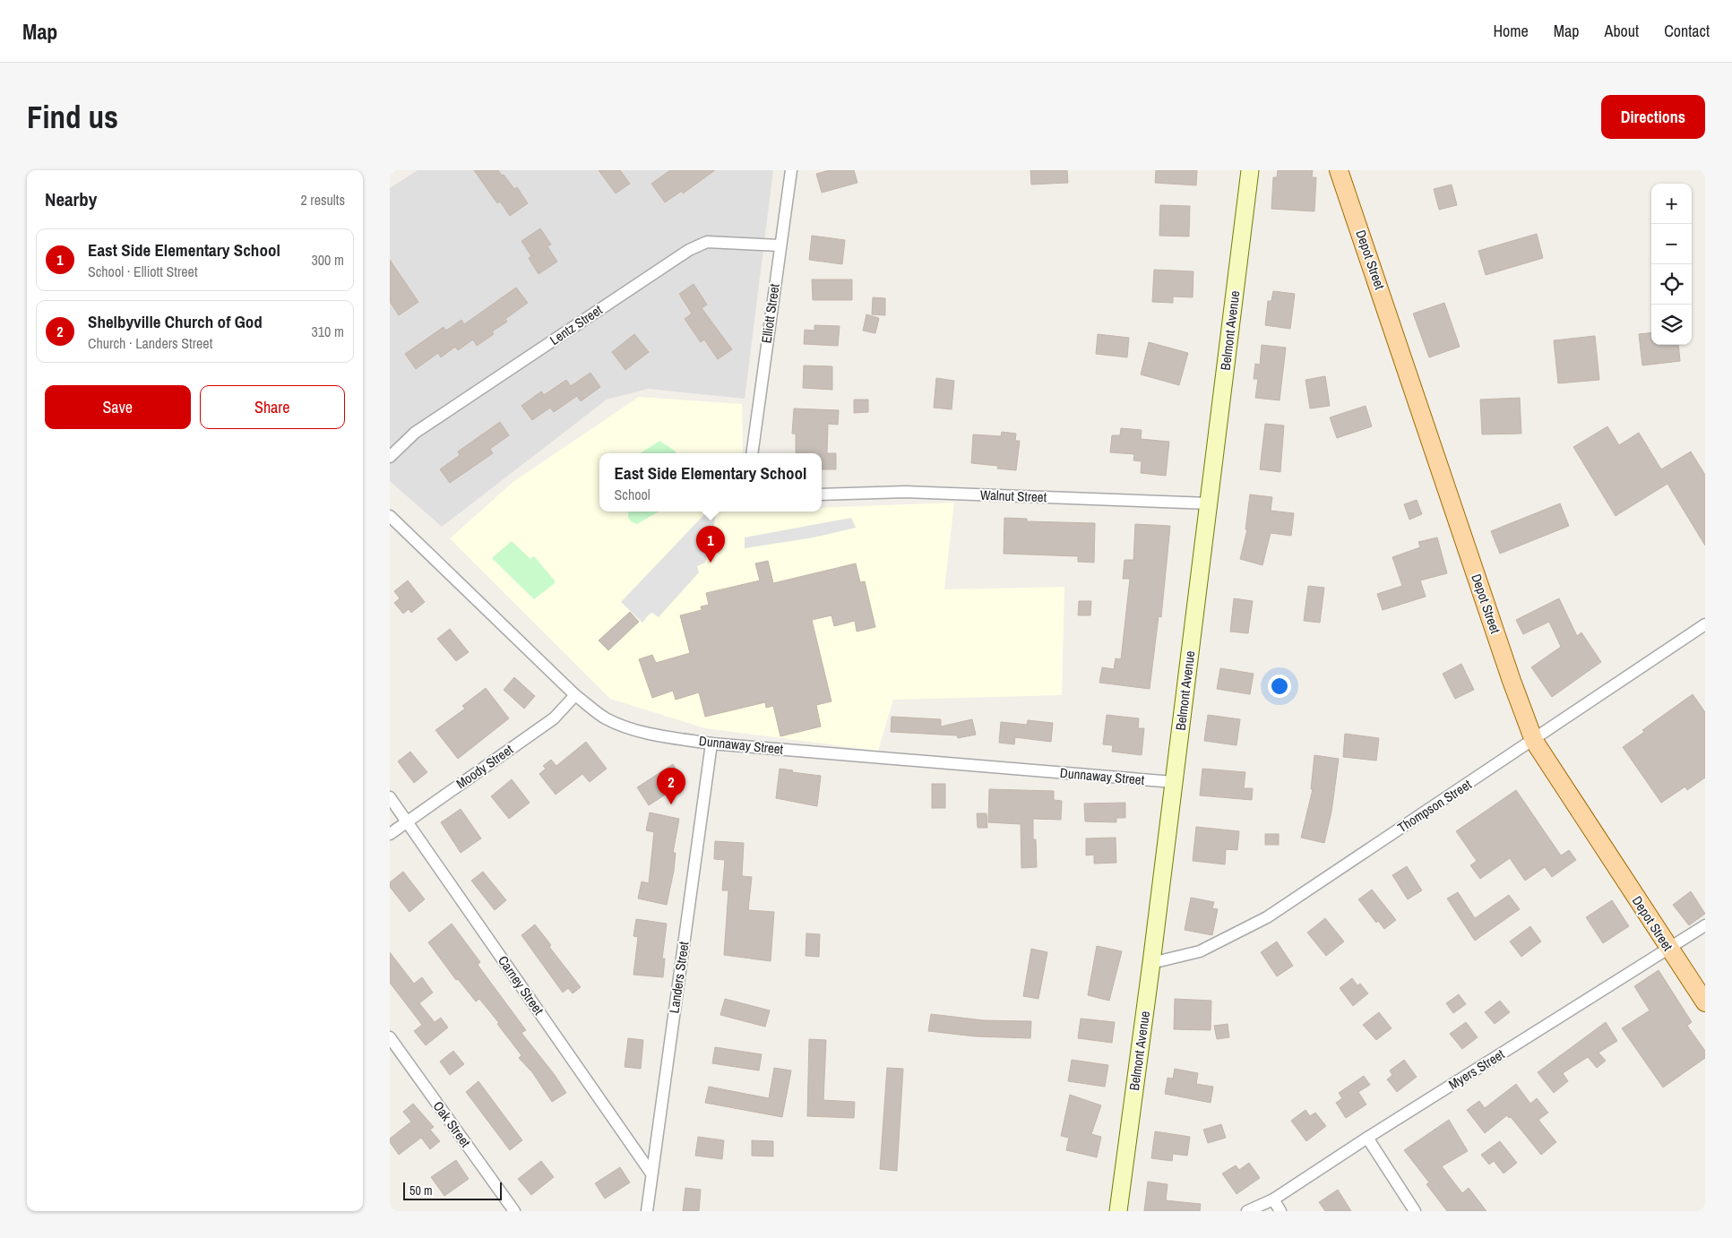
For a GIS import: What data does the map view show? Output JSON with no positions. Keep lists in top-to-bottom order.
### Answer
{
  "streets": {
    "main road": ["Depot Street", "Belmont Avenue"],
    "street": [
      "Elliott Street",
      "Lentz Street",
      "Walnut Street",
      "Dunnaway Street",
      "Moody Street",
      "Thompson Street",
      "Landers Street",
      "Carney Street",
      "Myers Street",
      "Oak Street"
    ]
  },
  "crossings": [
    ["Depot Street", "Thompson Street"],
    ["Depot Street", "Myers Street"],
    ["Elliott Street", "Lentz Street"],
    ["Belmont Avenue", "Walnut Street"],
    ["Belmont Avenue", "Dunnaway Street"],
    ["Belmont Avenue", "Thompson Street"],
    ["Dunnaway Street", "Moody Street"],
    ["Dunnaway Street", "Landers Street"],
    ["Moody Street", "Carney Street"],
    ["Landers Street", "Carney Street"]
  ],
  "scale_bar": "50 m",
  "page": {
    "header": "Map",
    "nav": [
      "Home",
      "Map",
      "About",
      "Contact"
    ],
    "buttons": [
      "Directions",
      ["Save", "Share"]
    ],
    "title": "Find us",
    "heading": ["Nearby", "2 results"],
    "map_buttons": ["+", "−"],
    "list": [
      {
        "mark": "1",
        "name": "East Side Elementary School",
        "note": "School · Elliott Street",
        "value": "300 m"
      },
      {
        "mark": "2",
        "name": "Shelbyville Church of God",
        "note": "Church · Landers Street",
        "value": "310 m"
      }
    ],
    "popup": ["East Side Elementary School", "School"],
    "pins": ["1", "2"],
    "scale": "50 m"
  }
}
